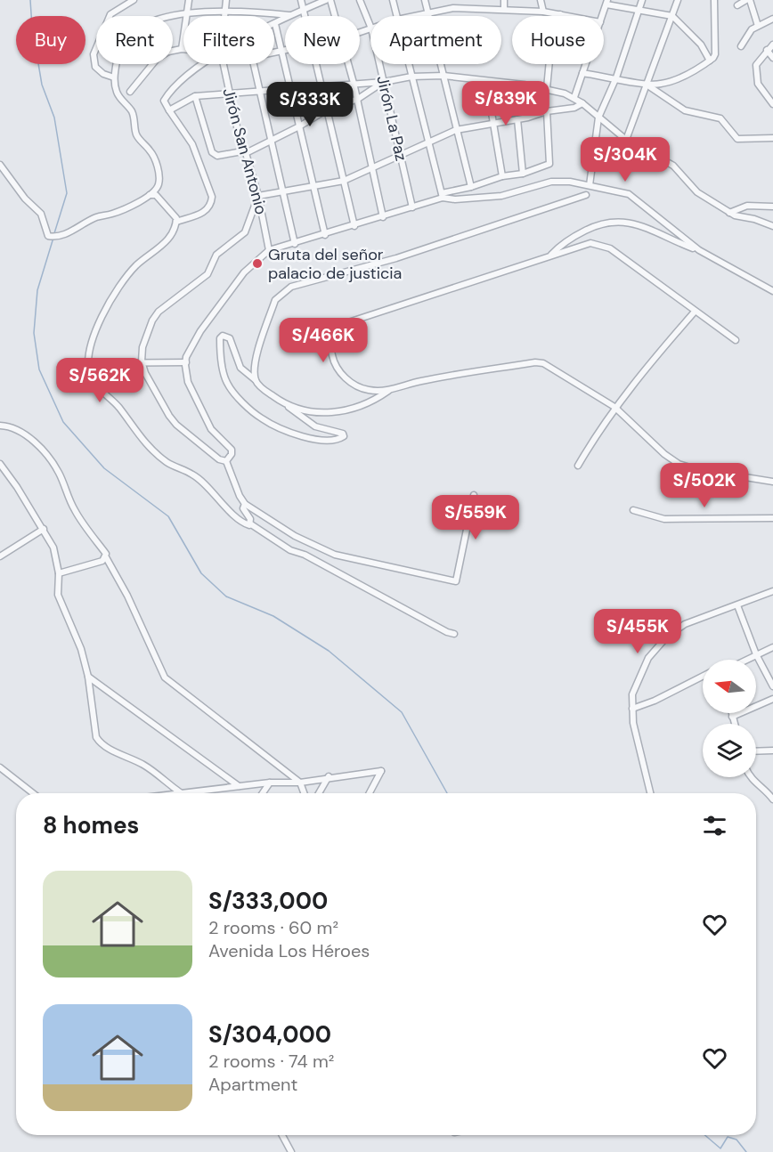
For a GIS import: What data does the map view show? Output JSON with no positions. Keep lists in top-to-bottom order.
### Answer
{
  "streets": {
    "street": ["Jirón La Paz", "Jirón San Antonio"]
  },
  "places": ["Gruta del señor palacio de justicia"],
  "north": "left",
  "page": {
    "chip": [
      "Buy",
      "Rent",
      "Filters",
      "New",
      "Apartment",
      "House"
    ],
    "price": [
      "S/839K",
      "S/333K",
      "S/304K",
      "S/466K",
      "S/562K",
      "S/502K",
      "S/559K",
      "S/455K"
    ],
    "heading": "8 homes",
    "list": [
      {
        "name": "S/333,000",
        "note": "2 rooms · 60 m² · Avenida Los Héroes"
      },
      {
        "name": "S/304,000",
        "note": "2 rooms · 74 m² · Apartment"
      }
    ]
  }
}
